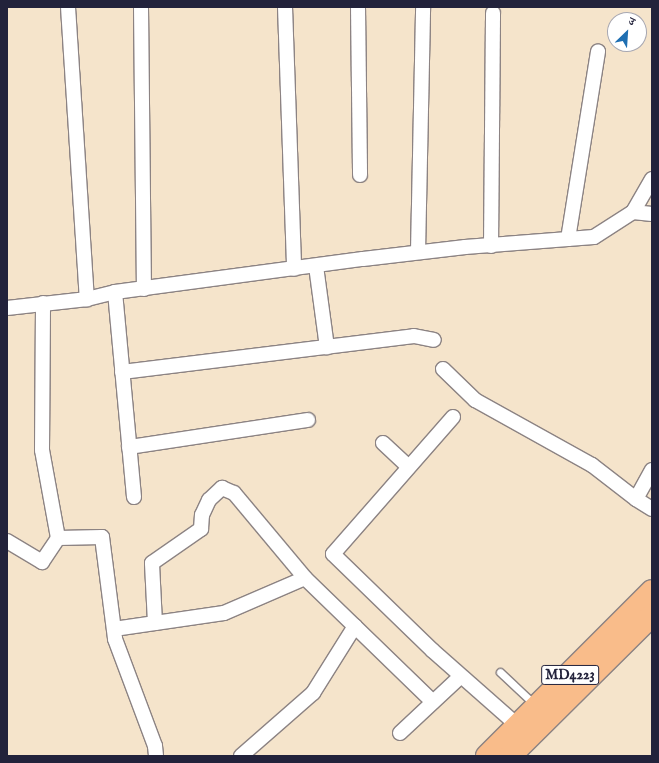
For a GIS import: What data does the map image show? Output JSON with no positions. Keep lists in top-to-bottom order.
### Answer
{
  "streets": {
    "main road": ["MD4223"]
  },
  "north": "top right"
}
